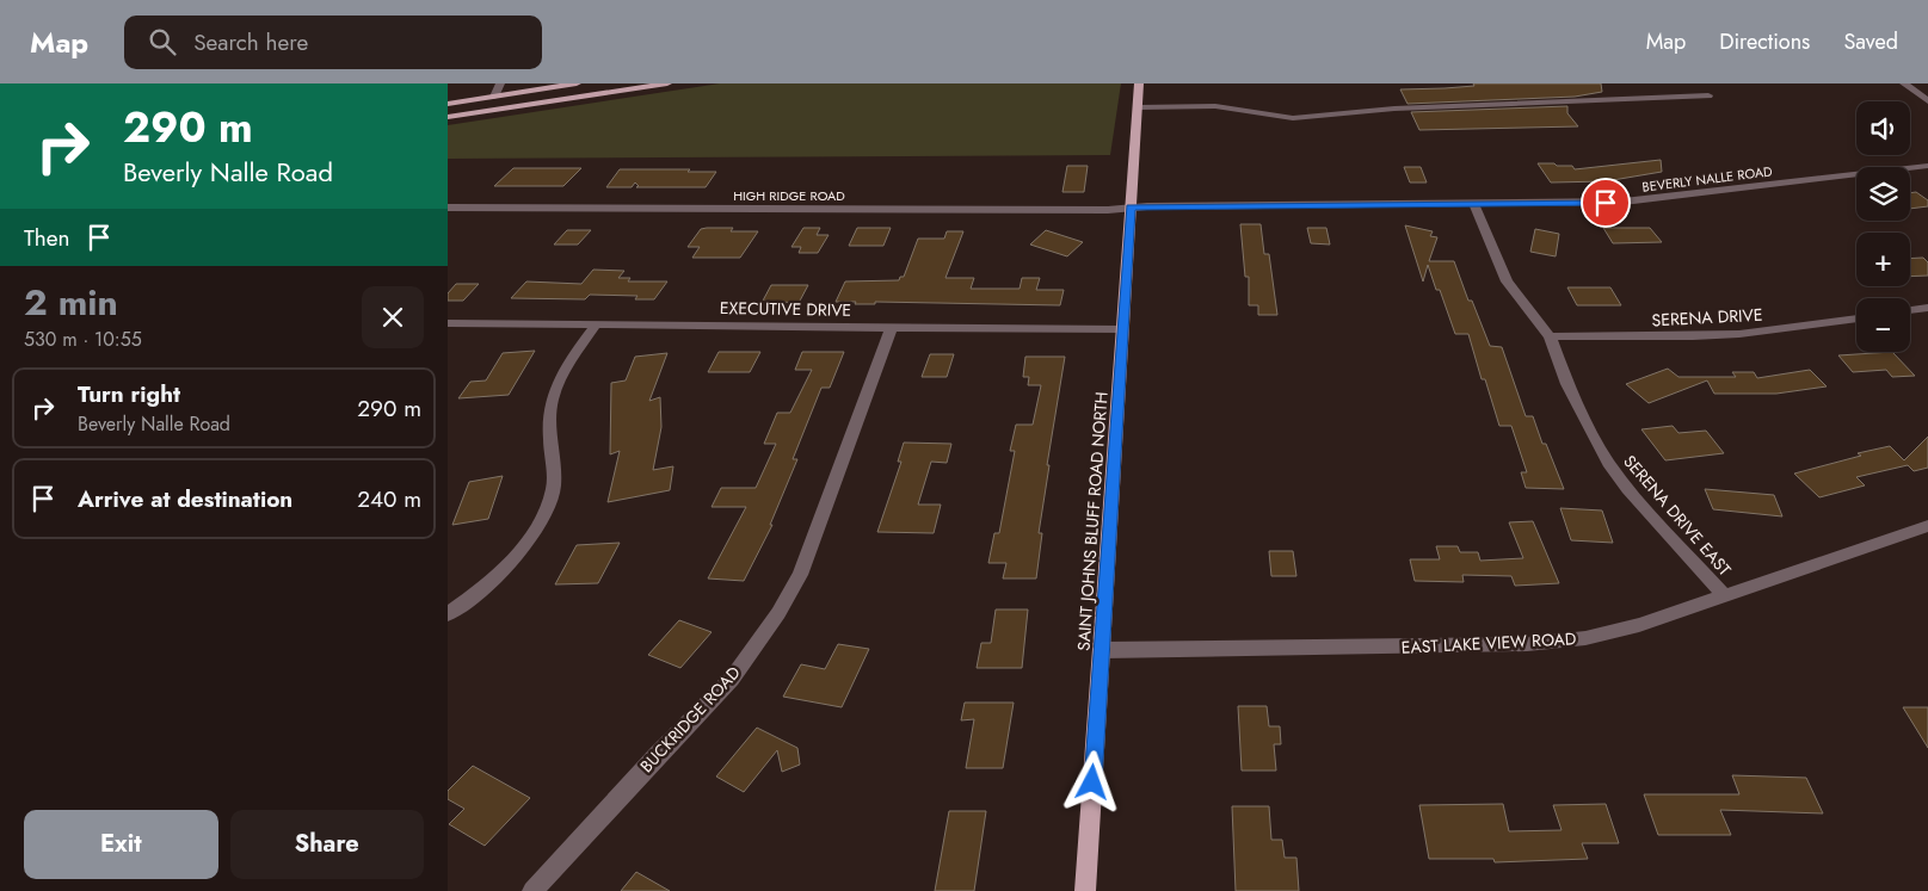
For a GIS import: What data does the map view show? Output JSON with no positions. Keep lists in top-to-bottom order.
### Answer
{
  "streets": {
    "main road": ["SAINT JOHNS BLUFF ROAD NORTH"],
    "street": [
      "BEVERLY NALLE ROAD",
      "HIGH RIDGE ROAD",
      "EXECUTIVE DRIVE",
      "SERENA DRIVE",
      "SERENA DRIVE EAST",
      "EAST LAKE VIEW ROAD",
      "BUCKRIDGE ROAD"
    ]
  },
  "crossings": [
    ["BEVERLY NALLE ROAD", "HIGH RIDGE ROAD"],
    ["BEVERLY NALLE ROAD", "SERENA DRIVE EAST"],
    ["BEVERLY NALLE ROAD", "SAINT JOHNS BLUFF ROAD NORTH"],
    ["HIGH RIDGE ROAD", "SAINT JOHNS BLUFF ROAD NORTH"],
    ["EXECUTIVE DRIVE", "SAINT JOHNS BLUFF ROAD NORTH"],
    ["EXECUTIVE DRIVE", "BUCKRIDGE ROAD"],
    ["SERENA DRIVE", "SERENA DRIVE EAST"],
    ["SERENA DRIVE EAST", "EAST LAKE VIEW ROAD"],
    ["SAINT JOHNS BLUFF ROAD NORTH", "EAST LAKE VIEW ROAD"]
  ],
  "page": {
    "header": "Map",
    "search": "Search here",
    "nav": ["Map", "Directions", "Saved"],
    "turn": ["290 m", "Beverly Nalle Road"],
    "map_buttons": ["+", "−"],
    "then": "Then",
    "heading": ["2 min", "530 m · 10:55"],
    "list": [
      {
        "name": "Turn right",
        "note": "Beverly Nalle Road",
        "value": "290 m"
      },
      {
        "name": "Arrive at destination",
        "value": "240 m"
      }
    ],
    "buttons": ["Exit", "Share"]
  }
}
